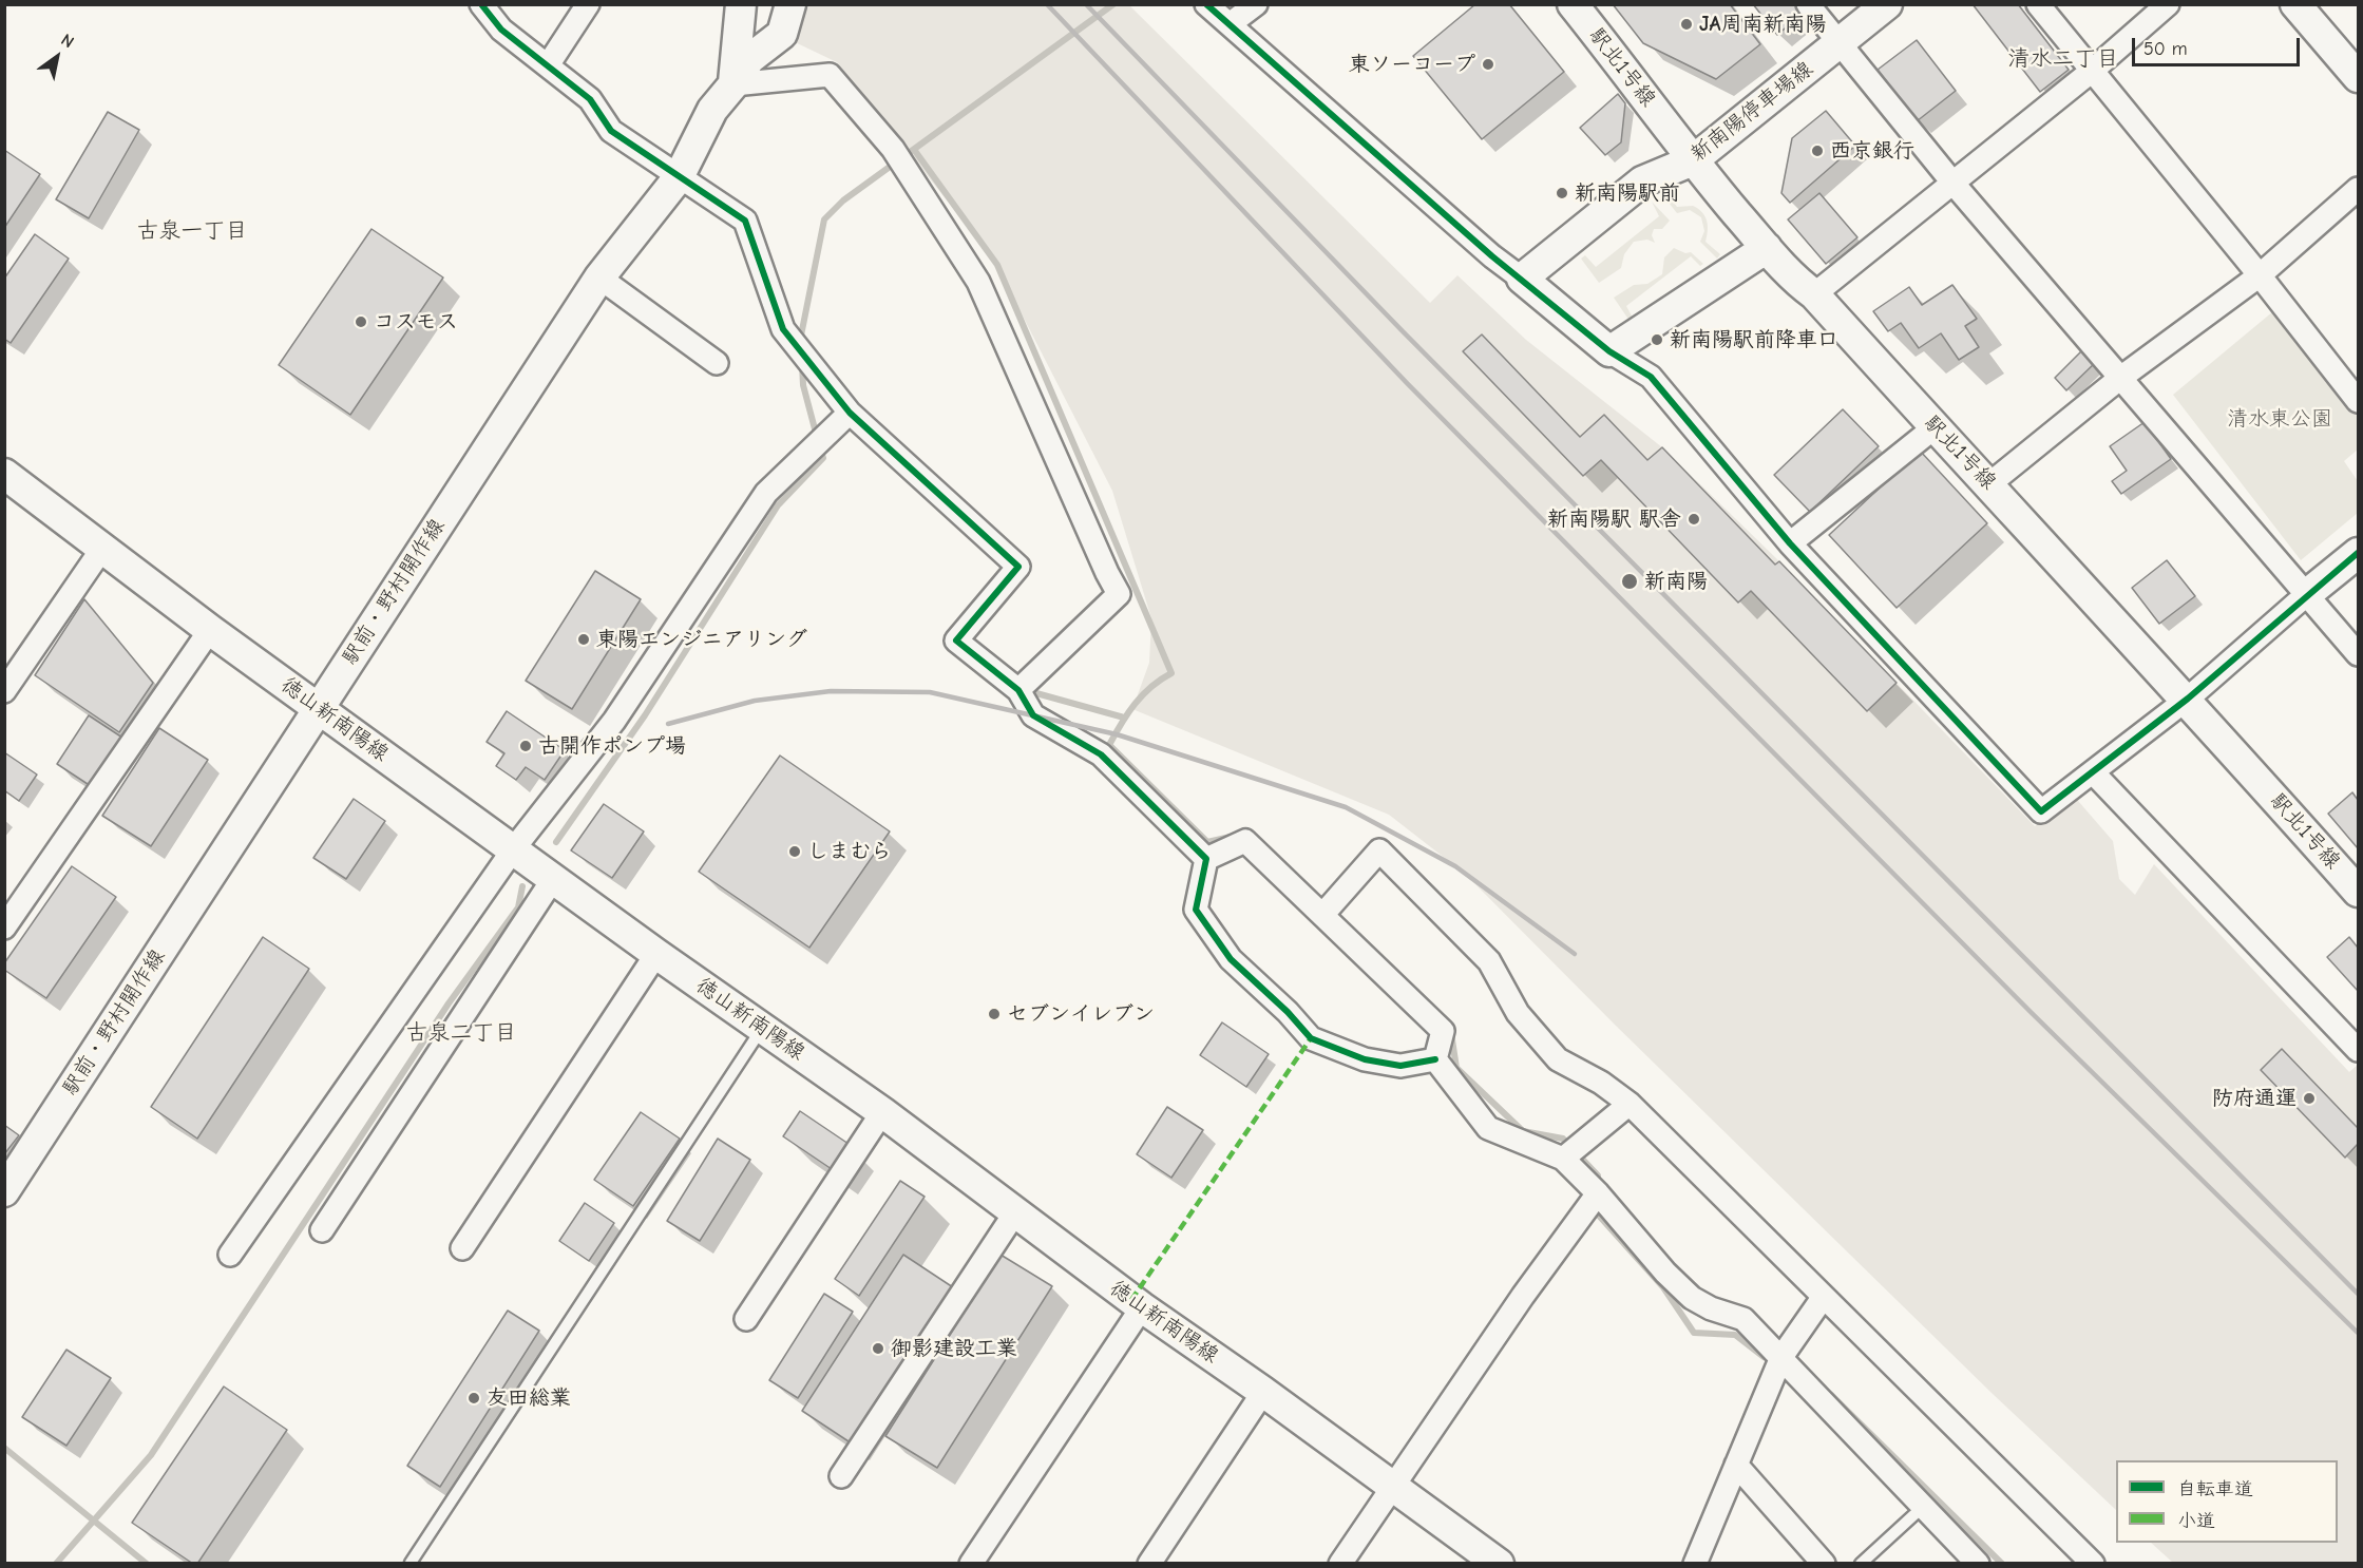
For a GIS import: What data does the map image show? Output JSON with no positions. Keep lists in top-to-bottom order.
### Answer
{
  "streets": {
    "street": [
      "駅北1号線",
      "新南陽停車場線",
      "駅前・野村開作線",
      "徳山新南陽線"
    ]
  },
  "crossings": [
    ["駅北1号線", "新南陽停車場線"],
    ["駅前・野村開作線", "徳山新南陽線"]
  ],
  "districts": ["清水二丁目", "古泉一丁目", "古泉二丁目"],
  "parks": ["清水東公園"],
  "places": [
    "JA周南新南陽",
    "東ソーコープ",
    "西京銀行",
    "新南陽駅前",
    "コスモス",
    "新南陽駅前降車口",
    "新南陽駅 駅舎",
    "新南陽",
    "東陽エンジニアリング",
    "古開作ポンプ場",
    "しまむら",
    "セブンイレブン",
    "防府通運",
    "御影建設工業",
    "友田総業"
  ],
  "legend": ["自転車道", "小道"],
  "scale_bar": "50 m",
  "north": "top right"
}
